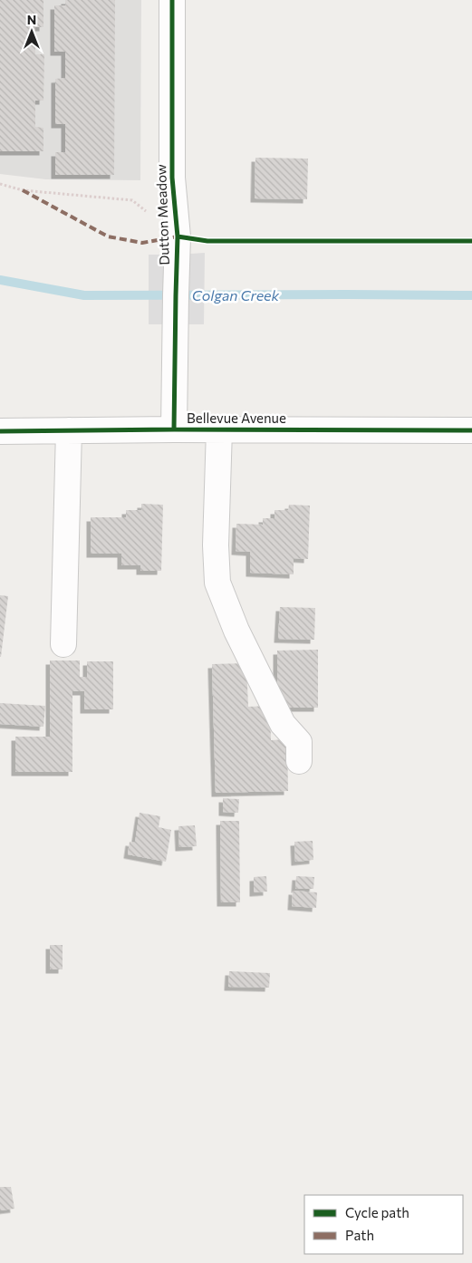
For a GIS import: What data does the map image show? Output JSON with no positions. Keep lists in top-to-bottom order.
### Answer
{
  "streets": {
    "street": ["Dutton Meadow", "Bellevue Avenue"]
  },
  "crossings": [
    ["Dutton Meadow", "Bellevue Avenue"]
  ],
  "water": ["Colgan Creek"],
  "legend": ["Cycle path", "Path"],
  "north": "top"
}
